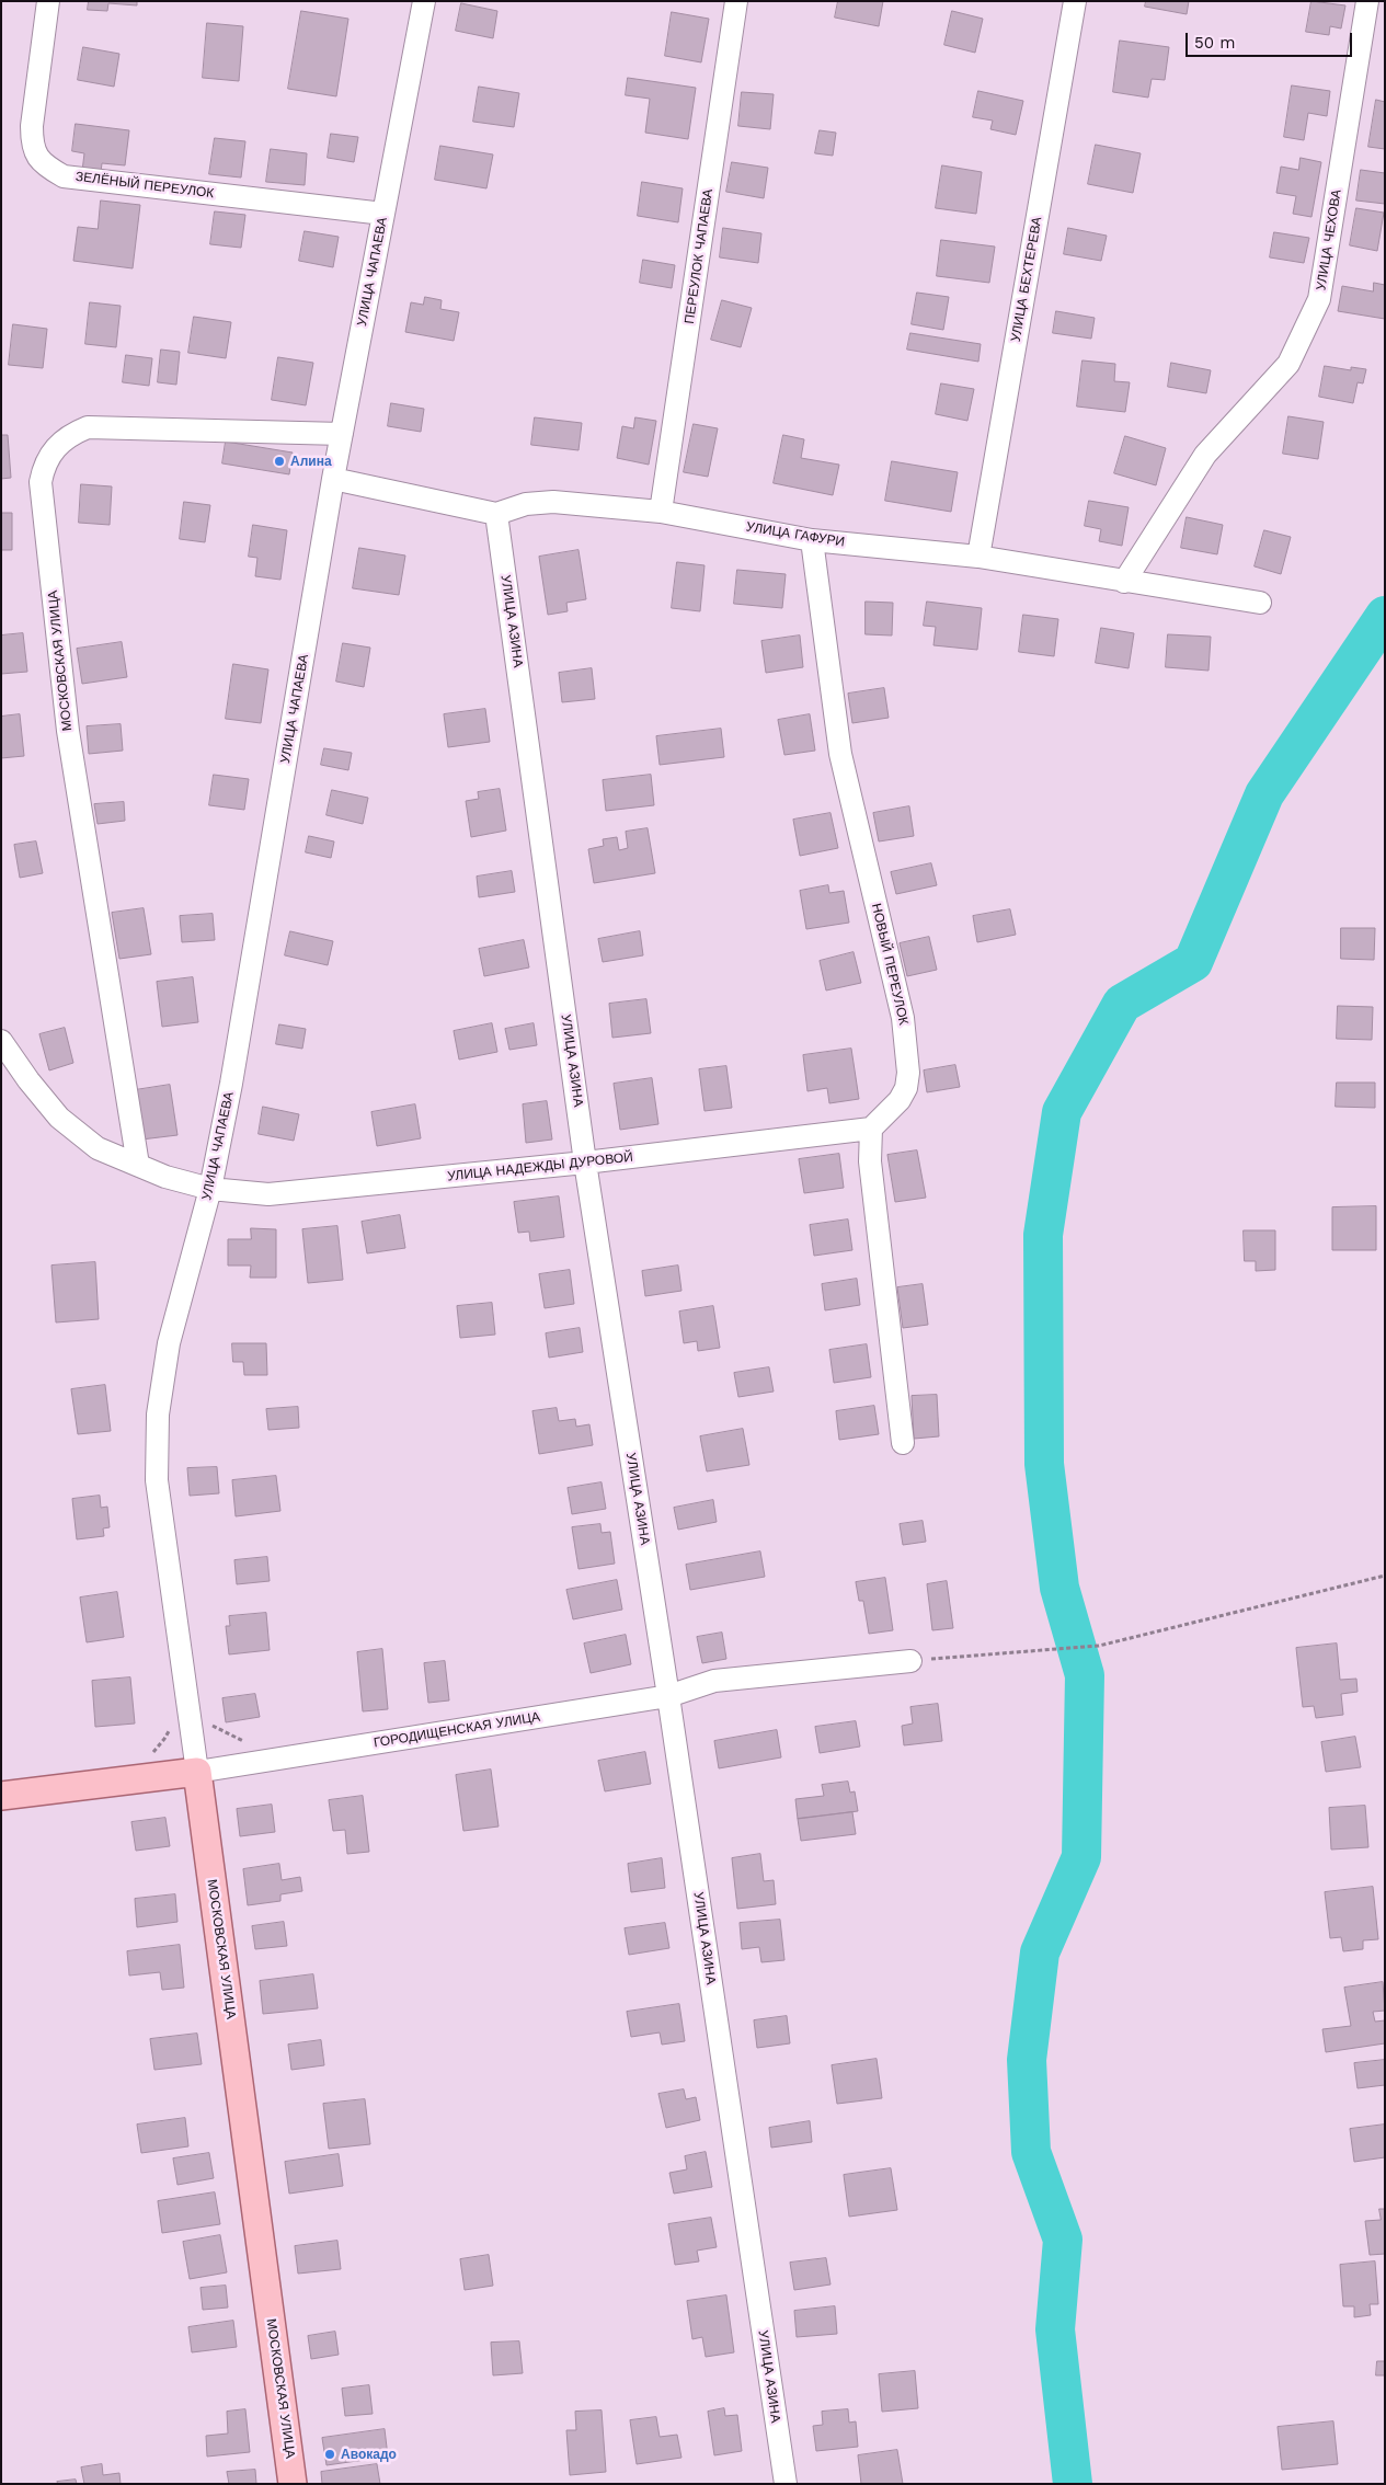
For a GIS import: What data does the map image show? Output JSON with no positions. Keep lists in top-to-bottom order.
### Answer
{
  "streets": {
    "main road": ["МОСКОВСКАЯ УЛИЦА", "ГОРОДИЩЕНСКАЯ УЛИЦА"],
    "street": [
      "ЗЕЛЁНЫЙ ПЕРЕУЛОК",
      "УЛИЦА ЧЕХОВА",
      "ПЕРЕУЛОК ЧАПАЕВА",
      "УЛИЦА ЧАПАЕВА",
      "УЛИЦА БЕХТЕРЕВА",
      "УЛИЦА ГАФУРИ",
      "УЛИЦА АЗИНА",
      "НОВЫЙ ПЕРЕУЛОК",
      "УЛИЦА НАДЕЖДЫ ДУРОВОЙ"
    ]
  },
  "crossings": [
    ["ЗЕЛЁНЫЙ ПЕРЕУЛОК", "УЛИЦА ЧАПАЕВА"],
    ["УЛИЦА ЧЕХОВА", "УЛИЦА ГАФУРИ"],
    ["ПЕРЕУЛОК ЧАПАЕВА", "УЛИЦА ГАФУРИ"],
    ["УЛИЦА ЧАПАЕВА", "МОСКОВСКАЯ УЛИЦА"],
    ["УЛИЦА ЧАПАЕВА", "УЛИЦА НАДЕЖДЫ ДУРОВОЙ"],
    ["УЛИЦА БЕХТЕРЕВА", "УЛИЦА ГАФУРИ"],
    ["УЛИЦА ГАФУРИ", "УЛИЦА АЗИНА"],
    ["УЛИЦА ГАФУРИ", "НОВЫЙ ПЕРЕУЛОК"],
    ["УЛИЦА АЗИНА", "УЛИЦА НАДЕЖДЫ ДУРОВОЙ"],
    ["УЛИЦА АЗИНА", "ГОРОДИЩЕНСКАЯ УЛИЦА"],
    ["МОСКОВСКАЯ УЛИЦА", "УЛИЦА НАДЕЖДЫ ДУРОВОЙ"],
    ["МОСКОВСКАЯ УЛИЦА", "ГОРОДИЩЕНСКАЯ УЛИЦА"],
    ["НОВЫЙ ПЕРЕУЛОК", "УЛИЦА НАДЕЖДЫ ДУРОВОЙ"]
  ],
  "places": ["Алина", "Авокадо"],
  "scale_bar": "50 m"
}
